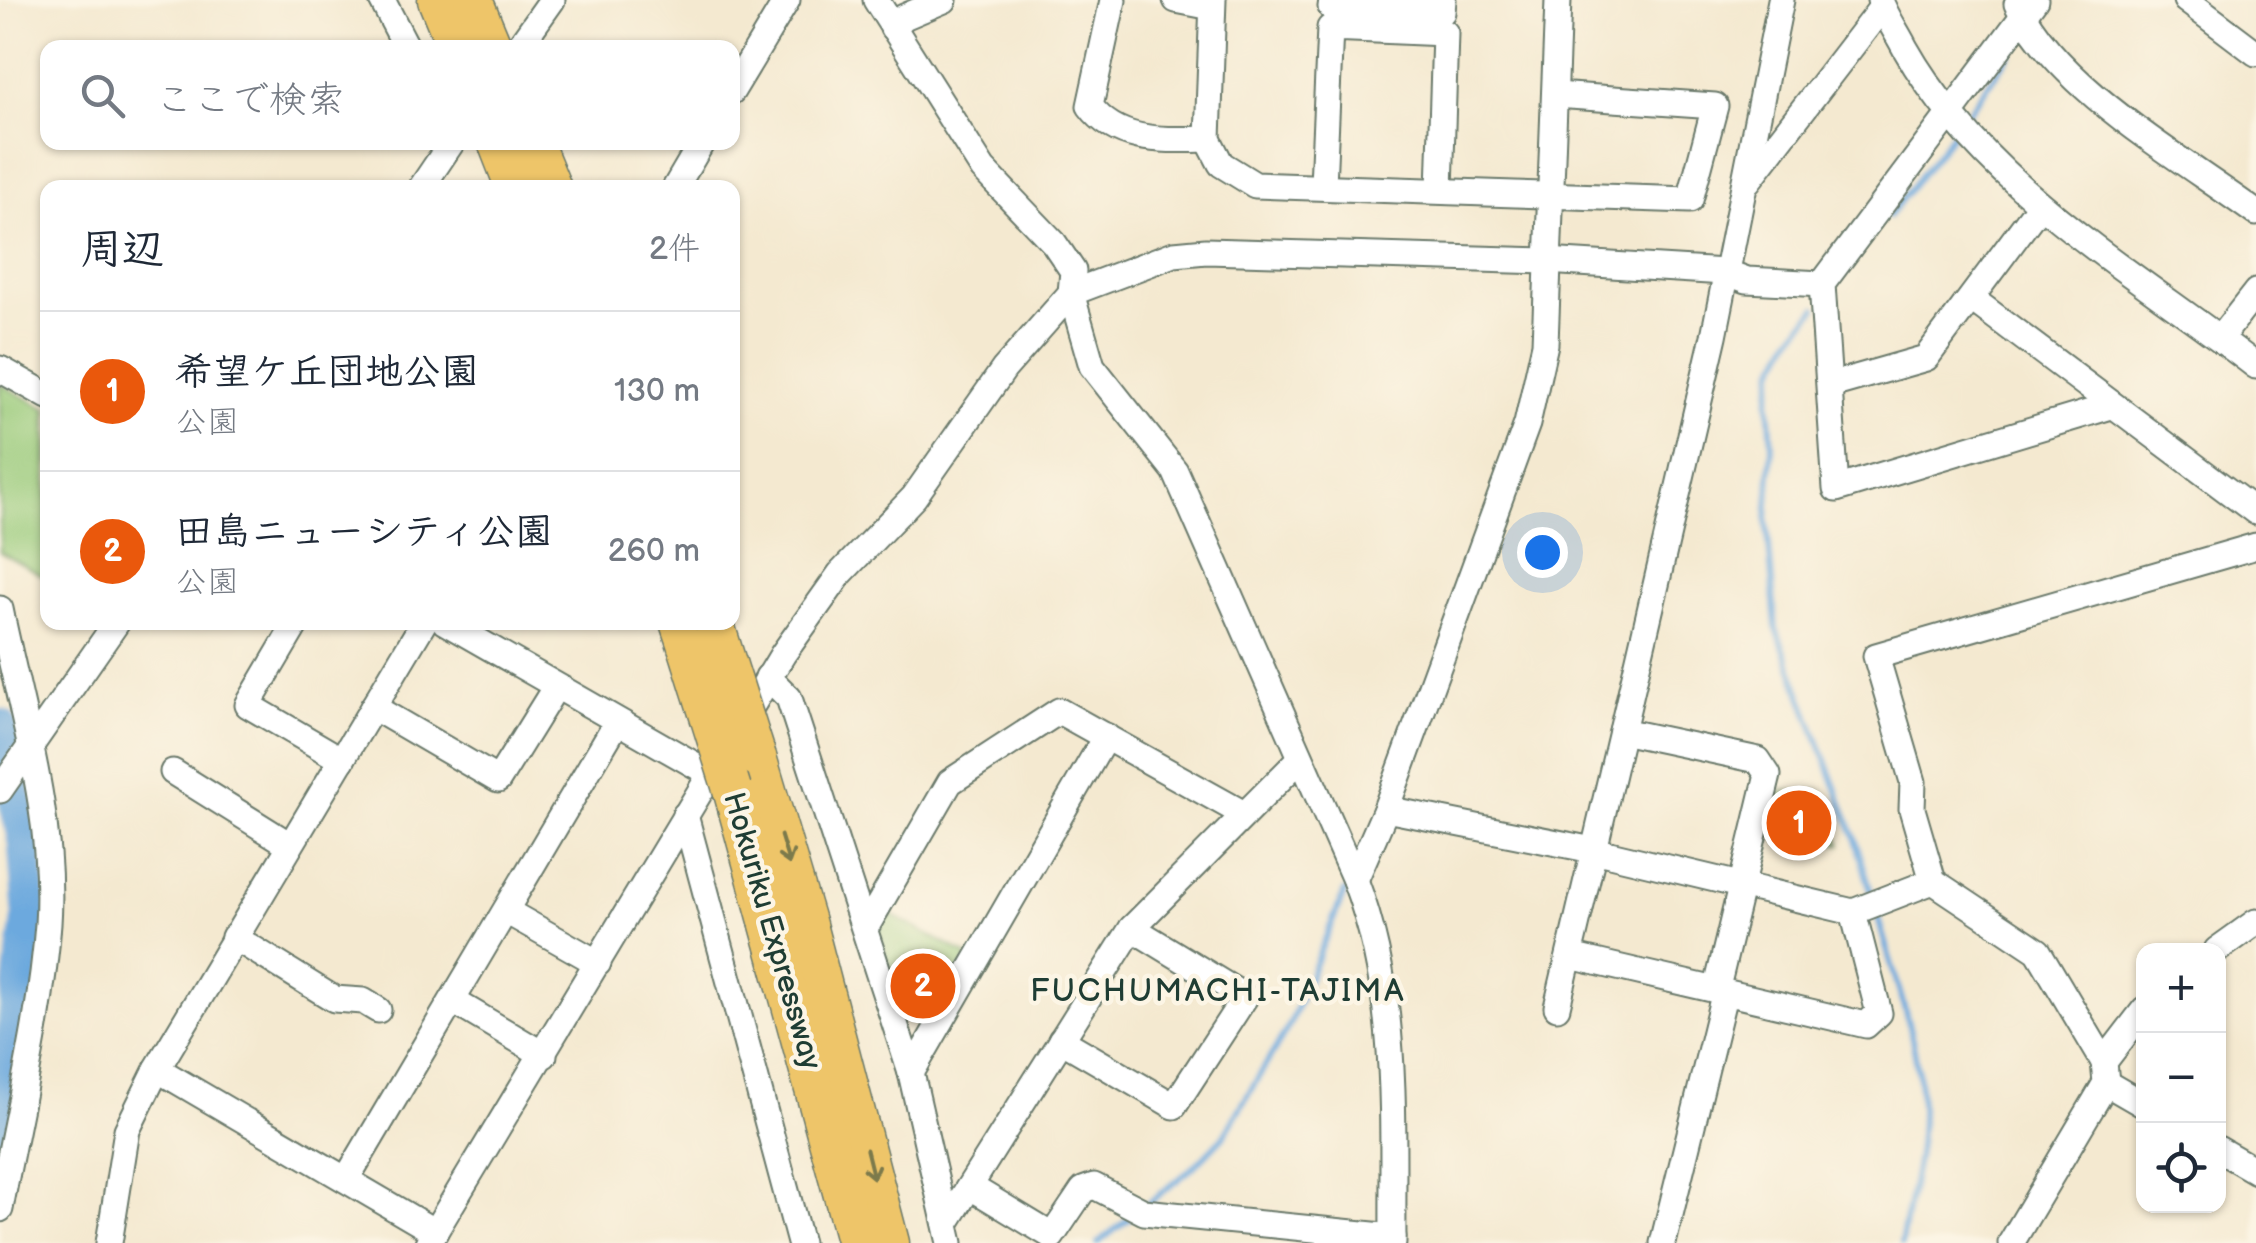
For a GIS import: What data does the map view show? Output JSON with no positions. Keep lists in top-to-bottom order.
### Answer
{
  "streets": {
    "highway": ["Hokuriku Expressway"]
  },
  "districts": ["FUCHUMACHI-TAJIMA"],
  "page": {
    "search": "ここで検索",
    "heading": ["周辺", "2件"],
    "list": [
      {
        "mark": "1",
        "name": "希望ケ丘団地公園",
        "note": "公園",
        "value": "130 m"
      },
      {
        "mark": "2",
        "name": "田島ニューシティ公園",
        "note": "公園",
        "value": "260 m"
      }
    ],
    "pins": ["1", "2"],
    "map_buttons": ["+", "−"]
  }
}
